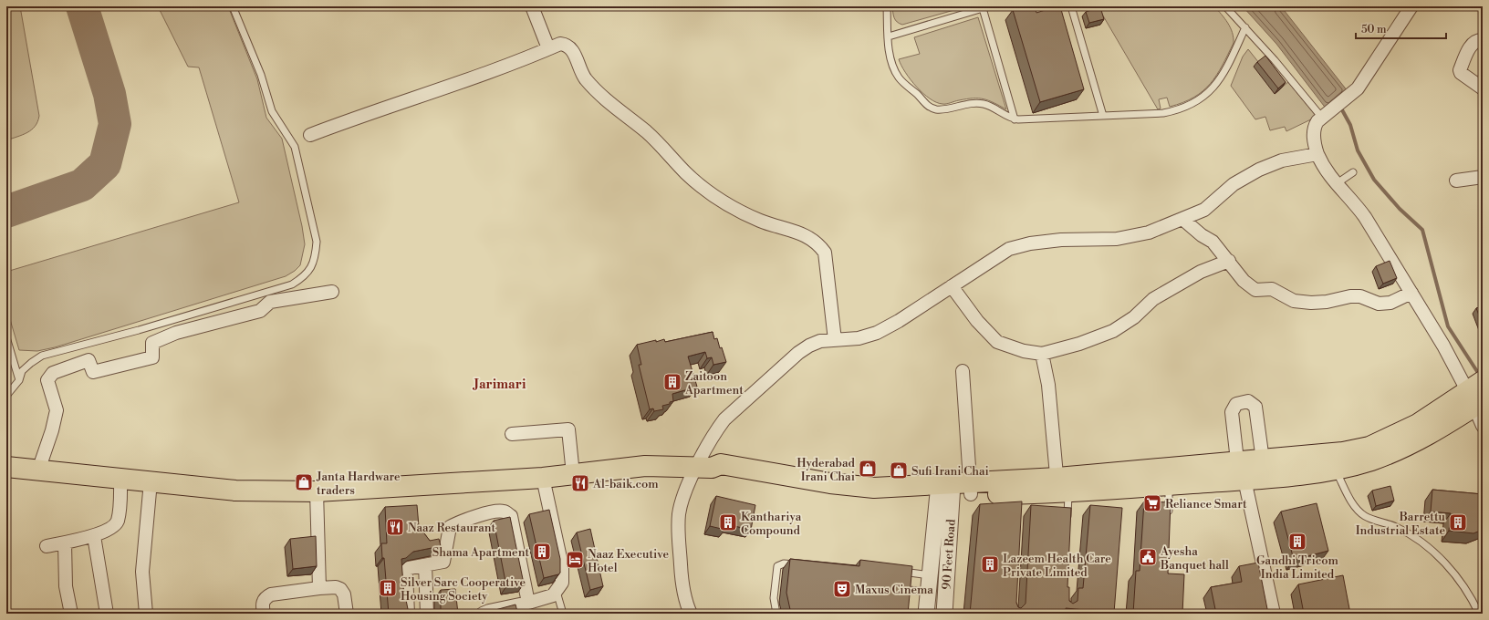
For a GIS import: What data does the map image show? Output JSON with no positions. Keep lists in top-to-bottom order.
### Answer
{
  "streets": {
    "street": ["90 Feet Road"]
  },
  "districts": ["Jarimari"],
  "places": {
    "building": [
      "Zaitoon Apartment",
      "Kanthariya Compound",
      "Barrettu Industrial Estate",
      "Gandhi Tricom India Limited",
      "Shama Apartment",
      "Lazeem Health Care Private Limited",
      "Silver Sarc Cooperative Housing Society"
    ],
    "shop": ["Hyderabad Irani Chai", "Sufi Irani Chai", "Janta Hardware traders"],
    "restaurant": ["Al-baik.com", "Naaz Restaurant"],
    "supermarket": ["Reliance Smart"],
    "public building": ["Ayesha Banquet hall"],
    "hotel": ["Naaz Executive Hotel"],
    "theatre": ["Maxus Cinema"]
  },
  "scale_bar": "50 m"
}
